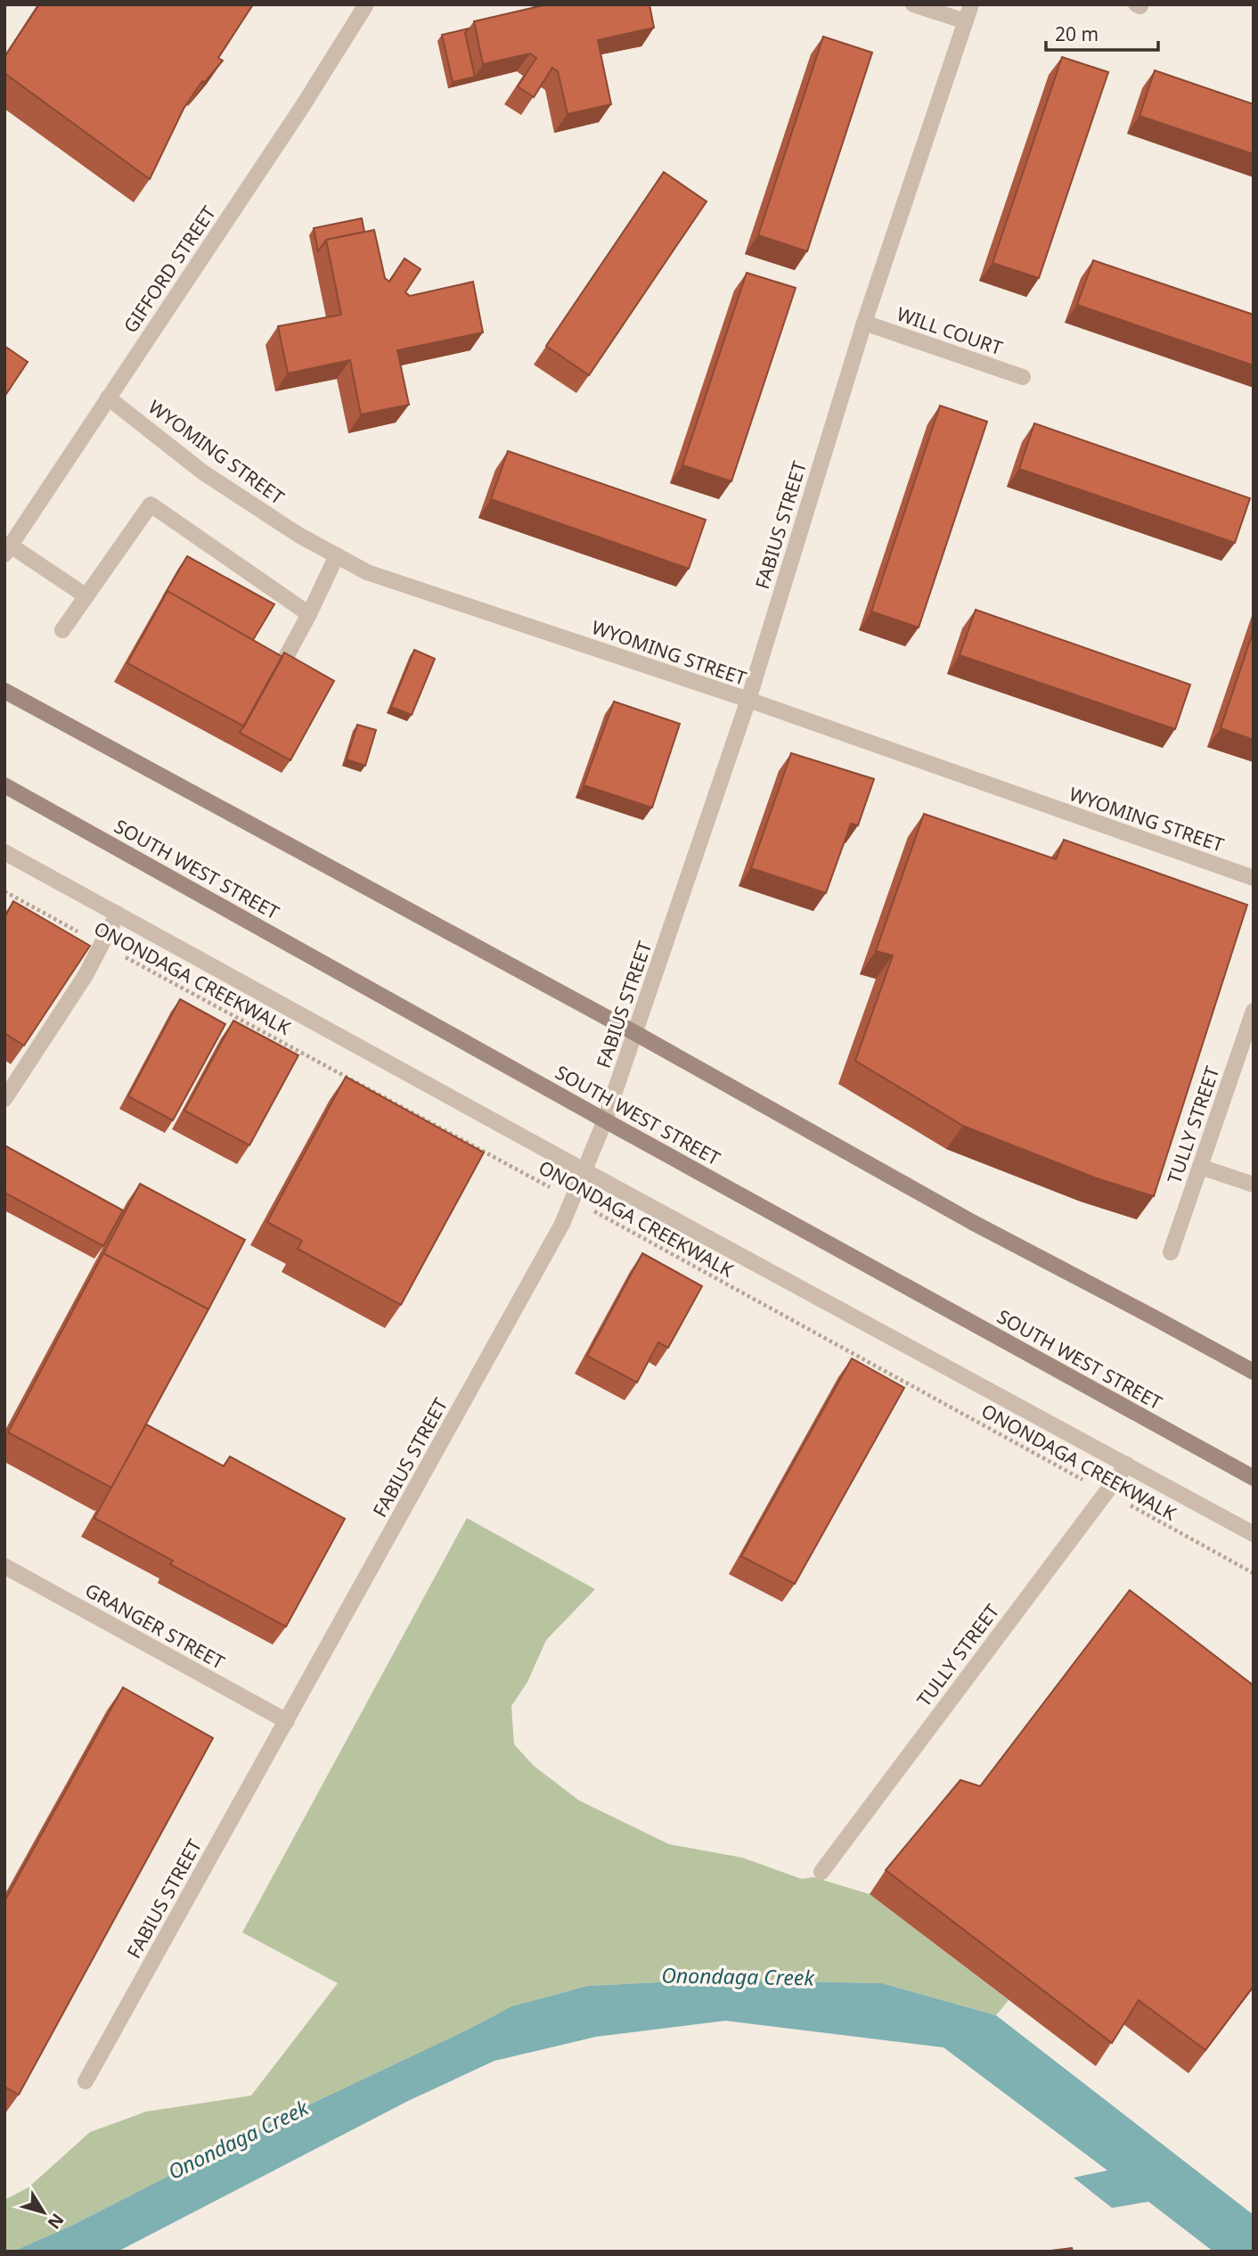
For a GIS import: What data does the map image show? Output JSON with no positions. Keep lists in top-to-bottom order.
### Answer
{
  "streets": {
    "main road": ["SOUTH WEST STREET"],
    "street": [
      "GIFFORD STREET",
      "WILL COURT",
      "WYOMING STREET",
      "FABIUS STREET",
      "TULLY STREET",
      "GRANGER STREET"
    ],
    "path": ["ONONDAGA CREEKWALK"]
  },
  "crossings": [
    ["GIFFORD STREET", "WYOMING STREET"],
    ["WILL COURT", "FABIUS STREET"],
    ["WYOMING STREET", "FABIUS STREET"],
    ["FABIUS STREET", "SOUTH WEST STREET"],
    ["FABIUS STREET", "ONONDAGA CREEKWALK"],
    ["FABIUS STREET", "GRANGER STREET"],
    ["ONONDAGA CREEKWALK", "TULLY STREET"]
  ],
  "water": ["Onondaga Creek"],
  "scale_bar": "20 m",
  "north": "bottom right"
}
